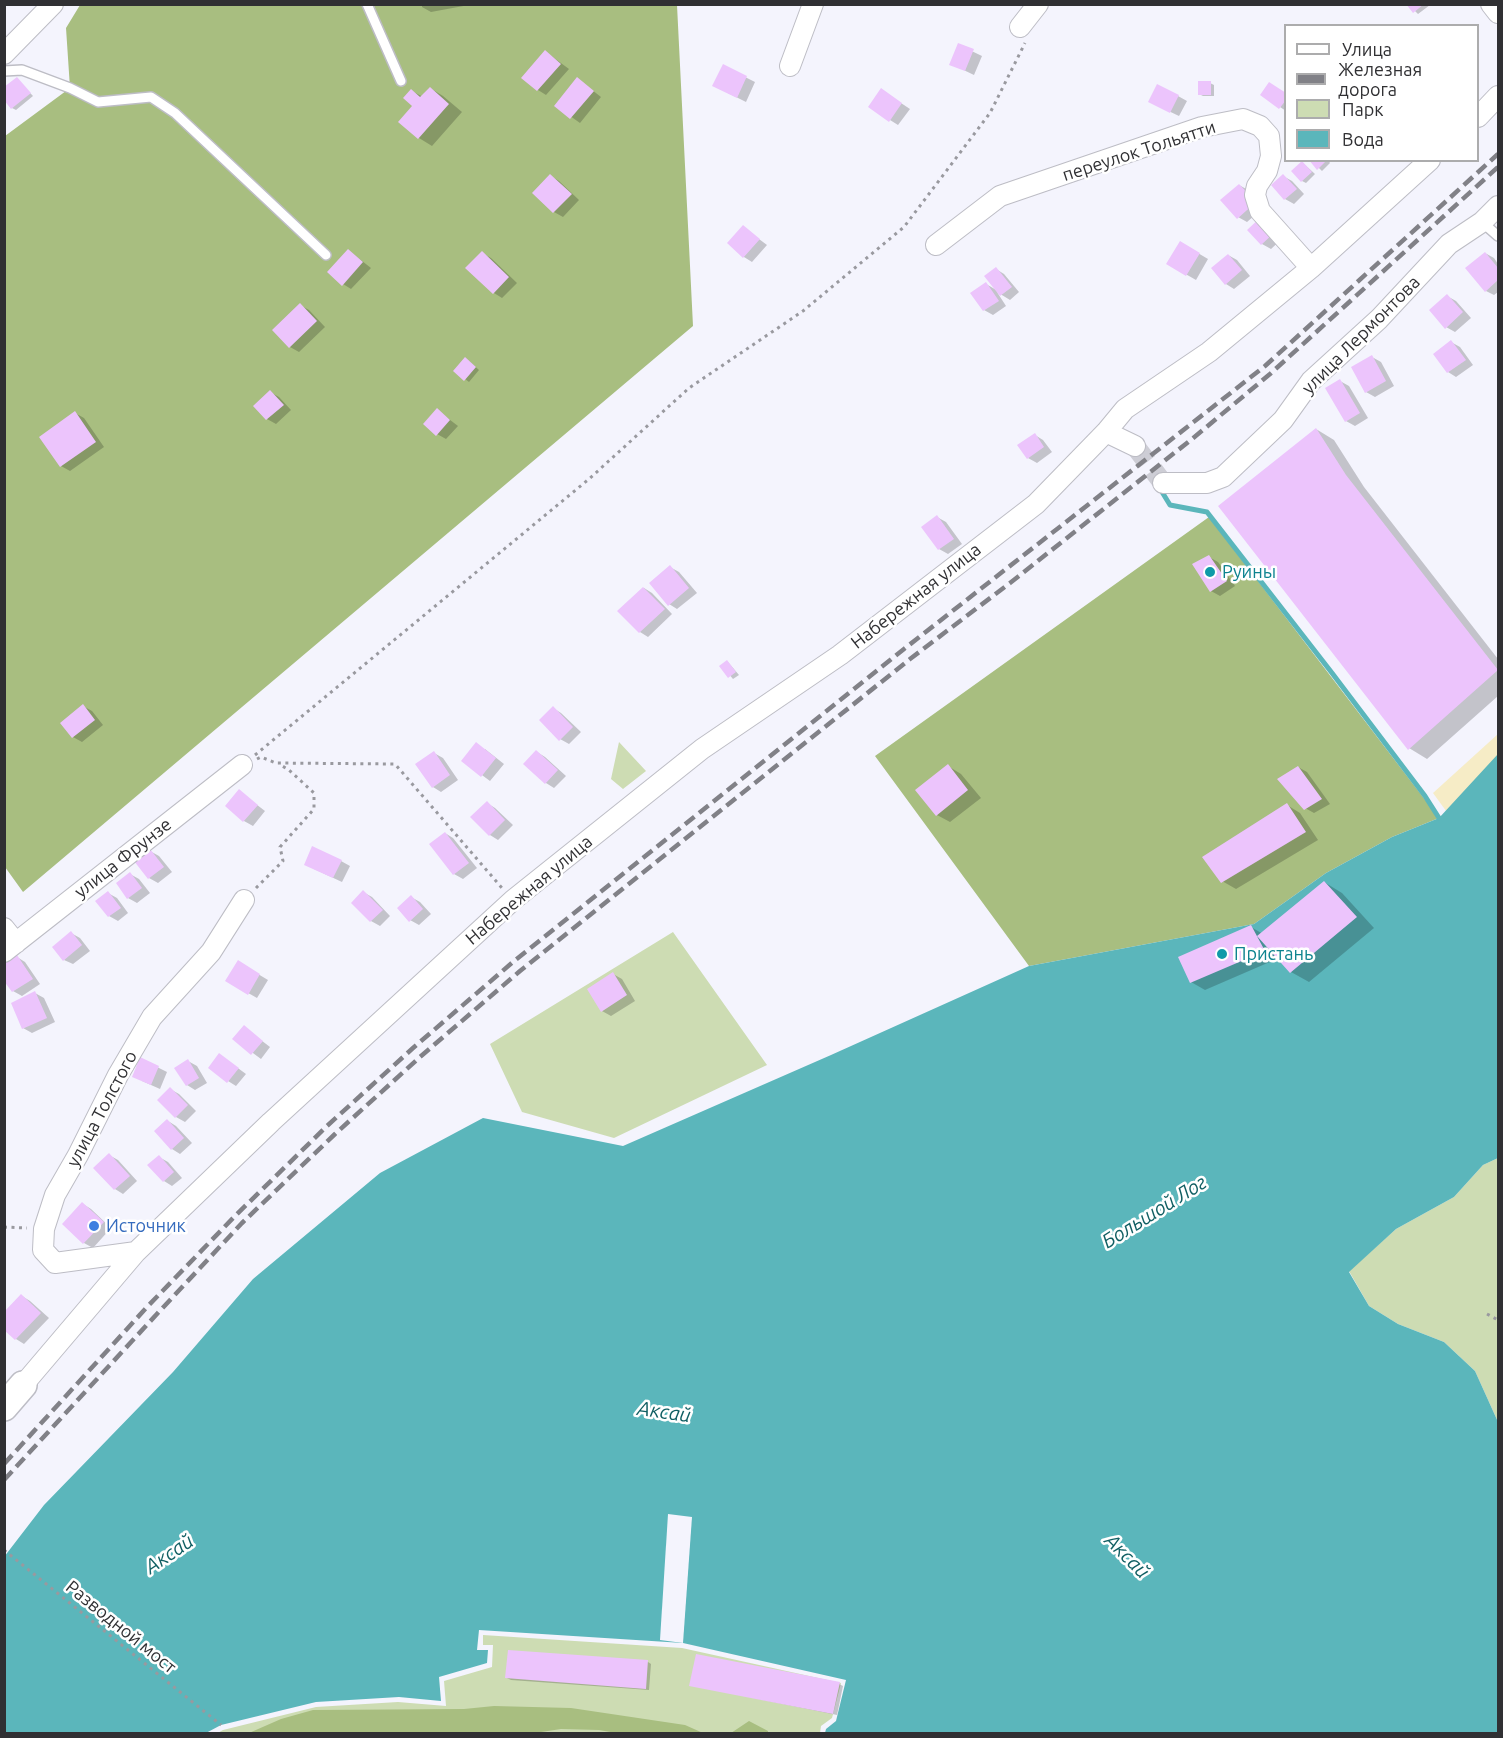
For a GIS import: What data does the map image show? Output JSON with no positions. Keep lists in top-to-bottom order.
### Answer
{
  "streets": {
    "street": [
      "переулок Тольятти",
      "улица Лермонтова",
      "Набережная улица",
      "улица Фрунзе",
      "улица Толстого"
    ],
    "path": ["Разводной мост"]
  },
  "crossings": [
    ["Набережная улица", "улица Толстого"]
  ],
  "water": ["Большой Лог", "Аксай"],
  "places": ["Руины", "Пристань", "Источник"],
  "legend": [
    "Улица",
    "Железная дорога",
    "Парк",
    "Вода"
  ]
}
